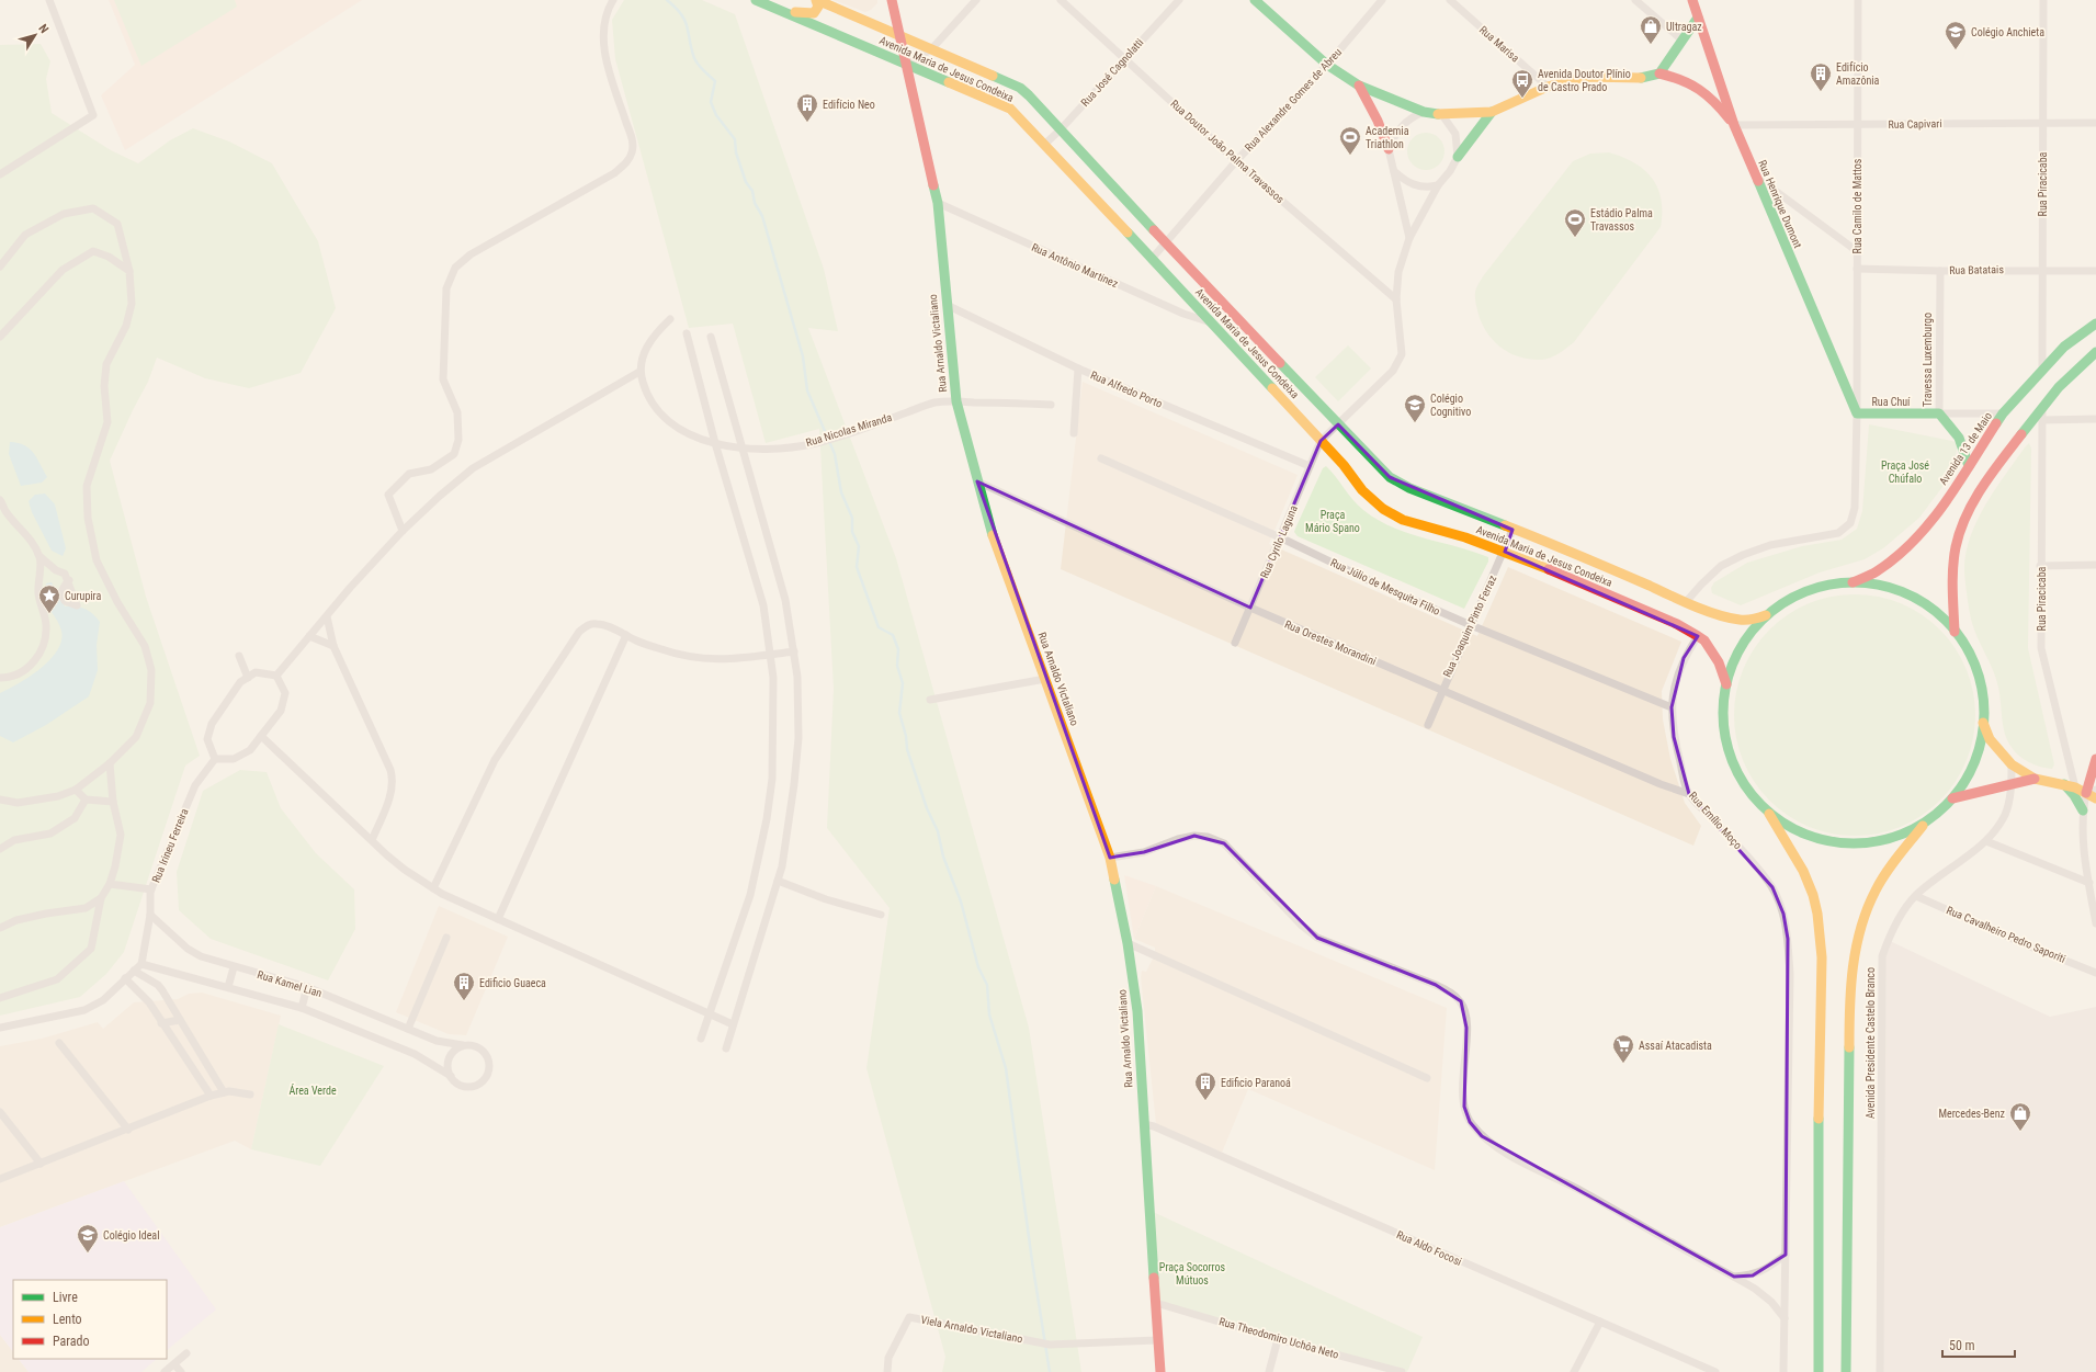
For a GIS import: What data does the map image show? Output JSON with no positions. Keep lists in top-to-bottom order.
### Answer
{
  "streets": {
    "main road": [
      "Avenida Maria de Jesus Condeixa",
      "Rua Henrique Dumont",
      "Rua Arnaldo Victaliano",
      "Travessa Luxemburgo",
      "Rua Chuí",
      "Avenida 13 de Maio",
      "Avenida Presidente Castelo Branco"
    ],
    "street": [
      "Rua Marisa",
      "Rua José Cagnolatti",
      "Rua Alexandre Gomes de Abreu",
      "Rua Capivari",
      "Rua Doutor João Palma Travassos",
      "Rua Piracicaba",
      "Rua Camilo de Mattos",
      "Rua Antônio Martinez",
      "Rua Batatais",
      "Rua Alfredo Porto",
      "Rua Nicolas Miranda",
      "Rua Cyrilo Laguna",
      "Rua Júlio de Mesquita Filho",
      "Rua Joaquim Pinto Ferraz",
      "Rua Orestes Morandini",
      "Rua Emílio Moço",
      "Rua Irineu Ferreira",
      "Rua Cavalheiro Pedro Saporiti",
      "Rua Kamel Lian",
      "Rua Aldo Focosi",
      "Viela Arnaldo Victaliano",
      "Rua Theodomiro Uchôa Neto"
    ]
  },
  "crossings": [
    ["Avenida Maria de Jesus Condeixa", "Rua José Cagnolatti"],
    ["Avenida Maria de Jesus Condeixa", "Rua Alexandre Gomes de Abreu"],
    ["Avenida Maria de Jesus Condeixa", "Rua Camilo de Mattos"],
    ["Avenida Maria de Jesus Condeixa", "Rua Antônio Martinez"],
    ["Avenida Maria de Jesus Condeixa", "Rua Arnaldo Victaliano"],
    ["Avenida Maria de Jesus Condeixa", "Rua Cyrilo Laguna"],
    ["Avenida Maria de Jesus Condeixa", "Rua Joaquim Pinto Ferraz"],
    ["Avenida Maria de Jesus Condeixa", "Rua Emílio Moço"],
    ["Rua José Cagnolatti", "Rua Doutor João Palma Travassos"],
    ["Rua Alexandre Gomes de Abreu", "Rua Doutor João Palma Travassos"],
    ["Rua Capivari", "Rua Piracicaba"],
    ["Rua Capivari", "Rua Henrique Dumont"],
    ["Rua Capivari", "Rua Camilo de Mattos"],
    ["Rua Piracicaba", "Rua Batatais"],
    ["Rua Piracicaba", "Avenida 13 de Maio"],
    ["Rua Henrique Dumont", "Rua Camilo de Mattos"],
    ["Rua Henrique Dumont", "Rua Chuí"],
    ["Rua Camilo de Mattos", "Rua Batatais"],
    ["Rua Camilo de Mattos", "Rua Chuí"],
    ["Rua Antônio Martinez", "Rua Arnaldo Victaliano"],
    ["Rua Batatais", "Travessa Luxemburgo"],
    ["Rua Arnaldo Victaliano", "Rua Alfredo Porto"],
    ["Rua Arnaldo Victaliano", "Rua Nicolas Miranda"],
    ["Rua Arnaldo Victaliano", "Rua Orestes Morandini"],
    ["Rua Arnaldo Victaliano", "Rua Aldo Focosi"],
    ["Rua Arnaldo Victaliano", "Viela Arnaldo Victaliano"],
    ["Rua Arnaldo Victaliano", "Rua Theodomiro Uchôa Neto"],
    ["Travessa Luxemburgo", "Rua Chuí"],
    ["Travessa Luxemburgo", "Avenida 13 de Maio"],
    ["Rua Alfredo Porto", "Rua Cyrilo Laguna"],
    ["Rua Chuí", "Avenida 13 de Maio"],
    ["Rua Cyrilo Laguna", "Rua Júlio de Mesquita Filho"],
    ["Rua Cyrilo Laguna", "Rua Orestes Morandini"],
    ["Rua Júlio de Mesquita Filho", "Rua Joaquim Pinto Ferraz"],
    ["Rua Júlio de Mesquita Filho", "Rua Emílio Moço"],
    ["Rua Joaquim Pinto Ferraz", "Rua Orestes Morandini"],
    ["Rua Orestes Morandini", "Rua Emílio Moço"],
    ["Rua Irineu Ferreira", "Rua Kamel Lian"],
    ["Rua Cavalheiro Pedro Saporiti", "Avenida Presidente Castelo Branco"]
  ],
  "parks": [
    "Praça José Chúfalo",
    "Praça Mário Spano",
    "Área Verde",
    "Praça Socorros Mútuos"
  ],
  "places": {
    "shop": ["Ultragaz", "Mercedes-Benz"],
    "school or university": ["Colégio Anchieta", "Colégio Cognitivo", "Colégio Ideal"],
    "building": [
      "Edifício Amazônia",
      "Edifício Neo",
      "Edificio Guaeca",
      "Edificio Paranoá"
    ],
    "bus stop": ["Avenida Doutor Plínio de Castro Prado"],
    "sports": ["Academia Triathlon", "Estádio Palma Travassos"],
    "place": ["Curupira"],
    "supermarket": ["Assaí Atacadista"]
  },
  "legend": ["Livre", "Lento", "Parado"],
  "scale_bar": "50 m",
  "north": "top right"
}
